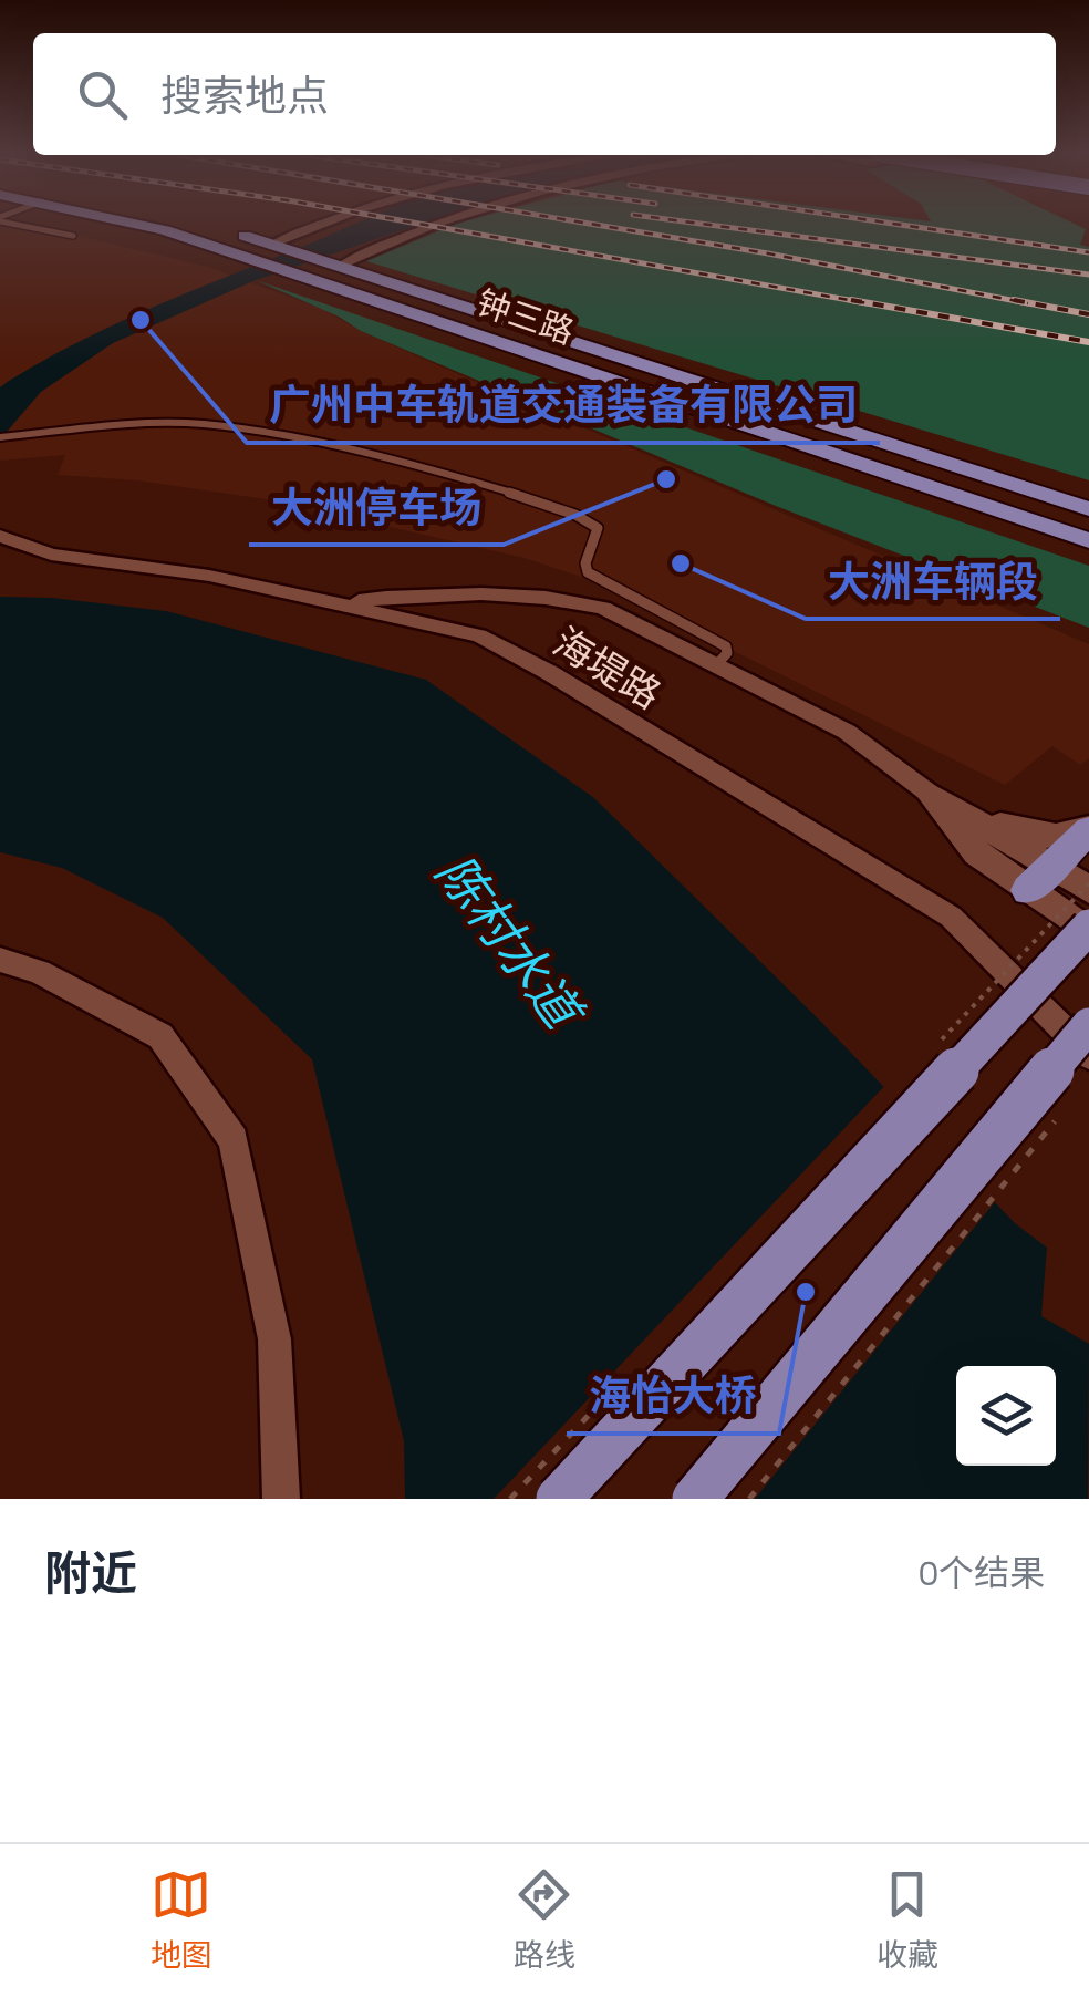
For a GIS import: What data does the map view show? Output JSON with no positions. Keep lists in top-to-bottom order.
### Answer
{
  "streets": {
    "main road": ["钟三路"],
    "street": ["海堤路"]
  },
  "water": ["陈村水道"],
  "places": [
    "广州中车轨道交通装备有限公司",
    "大洲停车场",
    "大洲车辆段",
    "海怡大桥"
  ],
  "page": {
    "search": "搜索地点",
    "heading": ["附近", "0个结果"],
    "nav": ["地图", "路线", "收藏"]
  }
}
